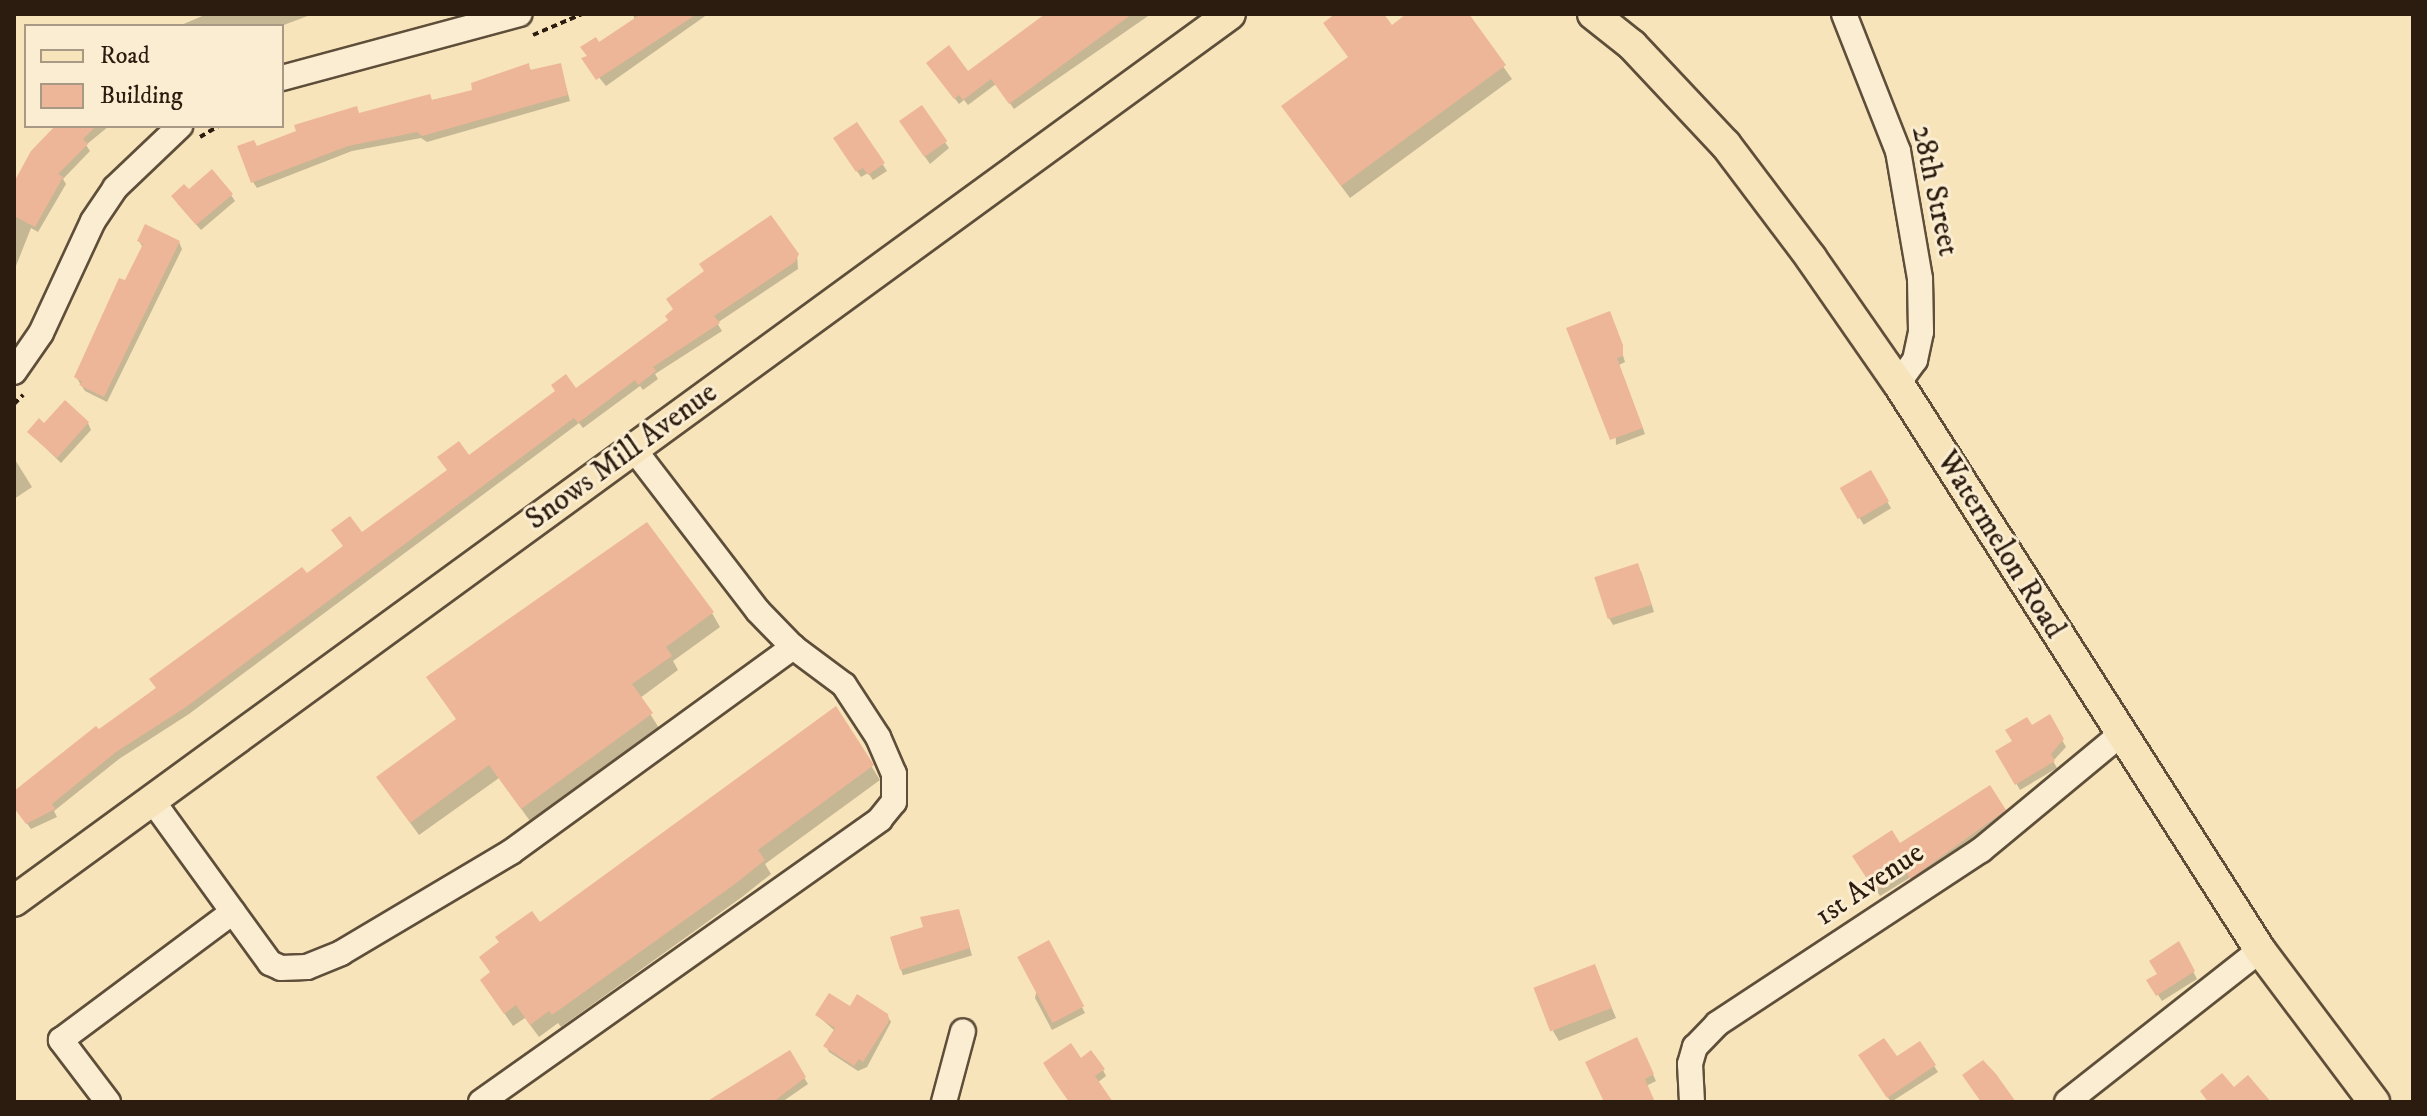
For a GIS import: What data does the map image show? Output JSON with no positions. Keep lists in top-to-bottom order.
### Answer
{
  "streets": {
    "main road": ["Snows Mill Avenue", "Watermelon Road"],
    "street": ["28th Street", "1st Avenue"]
  },
  "crossings": [
    ["28th Street", "Watermelon Road"],
    ["Watermelon Road", "1st Avenue"]
  ],
  "legend": ["Road", "Building"]
}
